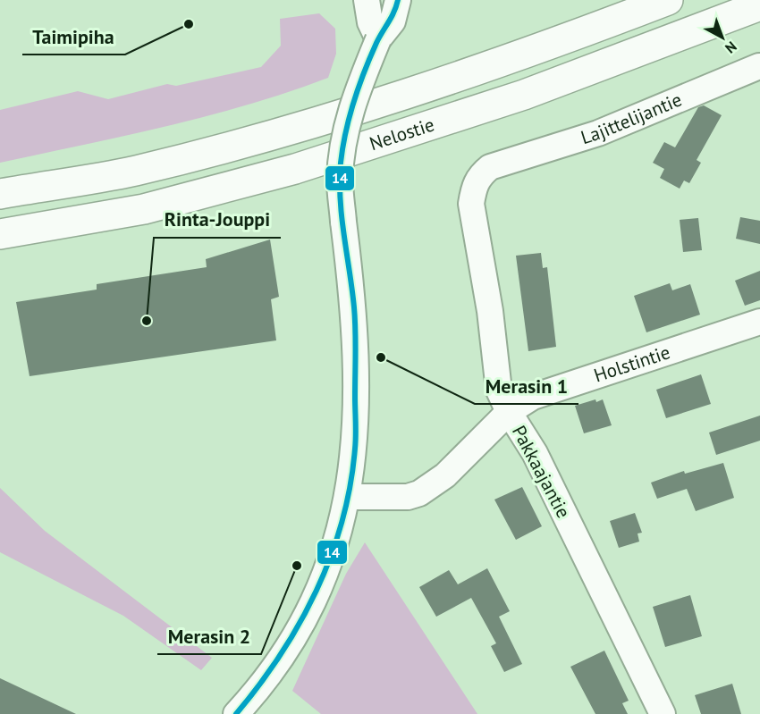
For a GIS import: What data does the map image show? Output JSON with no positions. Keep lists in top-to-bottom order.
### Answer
{
  "streets": {
    "highway": ["Nelostie"],
    "street": ["Lajittelijantie", "Holstintie", "Pakkaajantie"]
  },
  "crossings": [
    ["Lajittelijantie", "Pakkaajantie"],
    ["Holstintie", "Pakkaajantie"]
  ],
  "places": [
    "Taimipiha",
    "Rinta-Jouppi",
    "Merasin 1",
    "Merasin 2"
  ],
  "lines": ["transit line 14"],
  "north": "bottom right"
}
